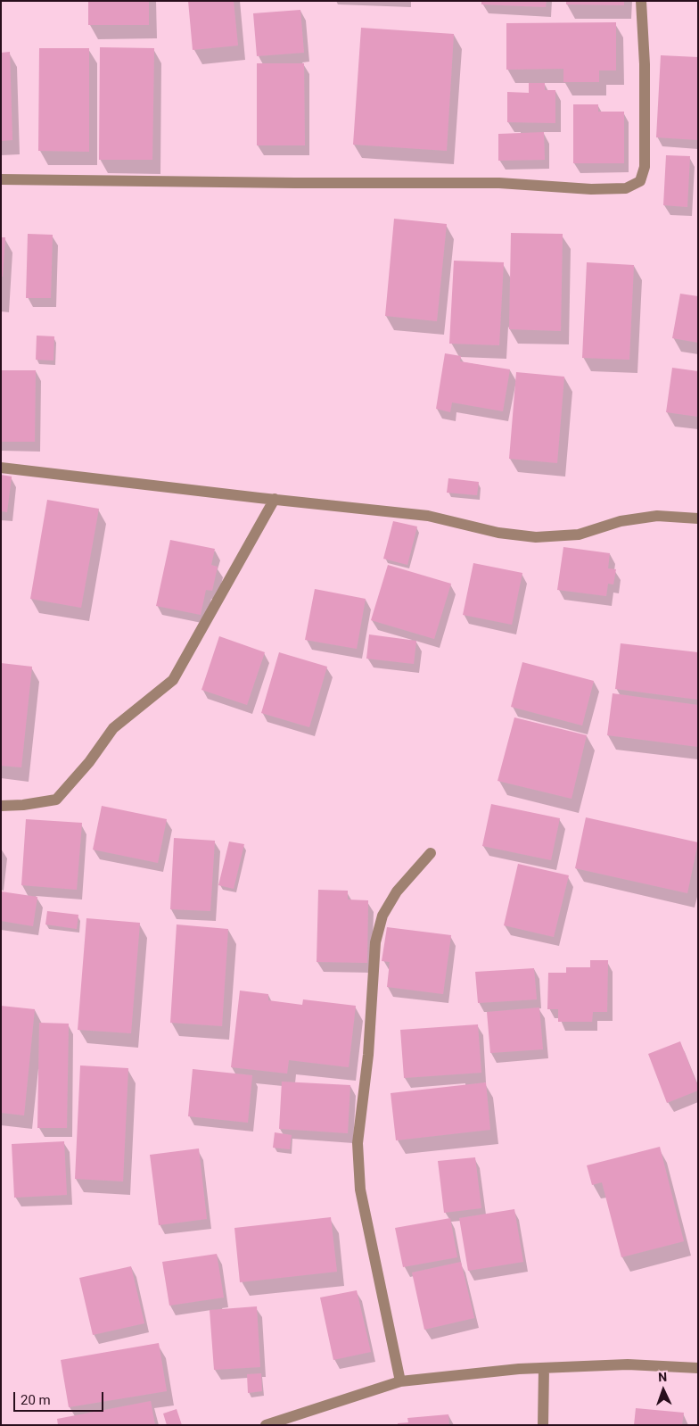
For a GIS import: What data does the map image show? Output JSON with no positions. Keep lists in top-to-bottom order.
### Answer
{
  "scale_bar": "20 m",
  "north": "top"
}
